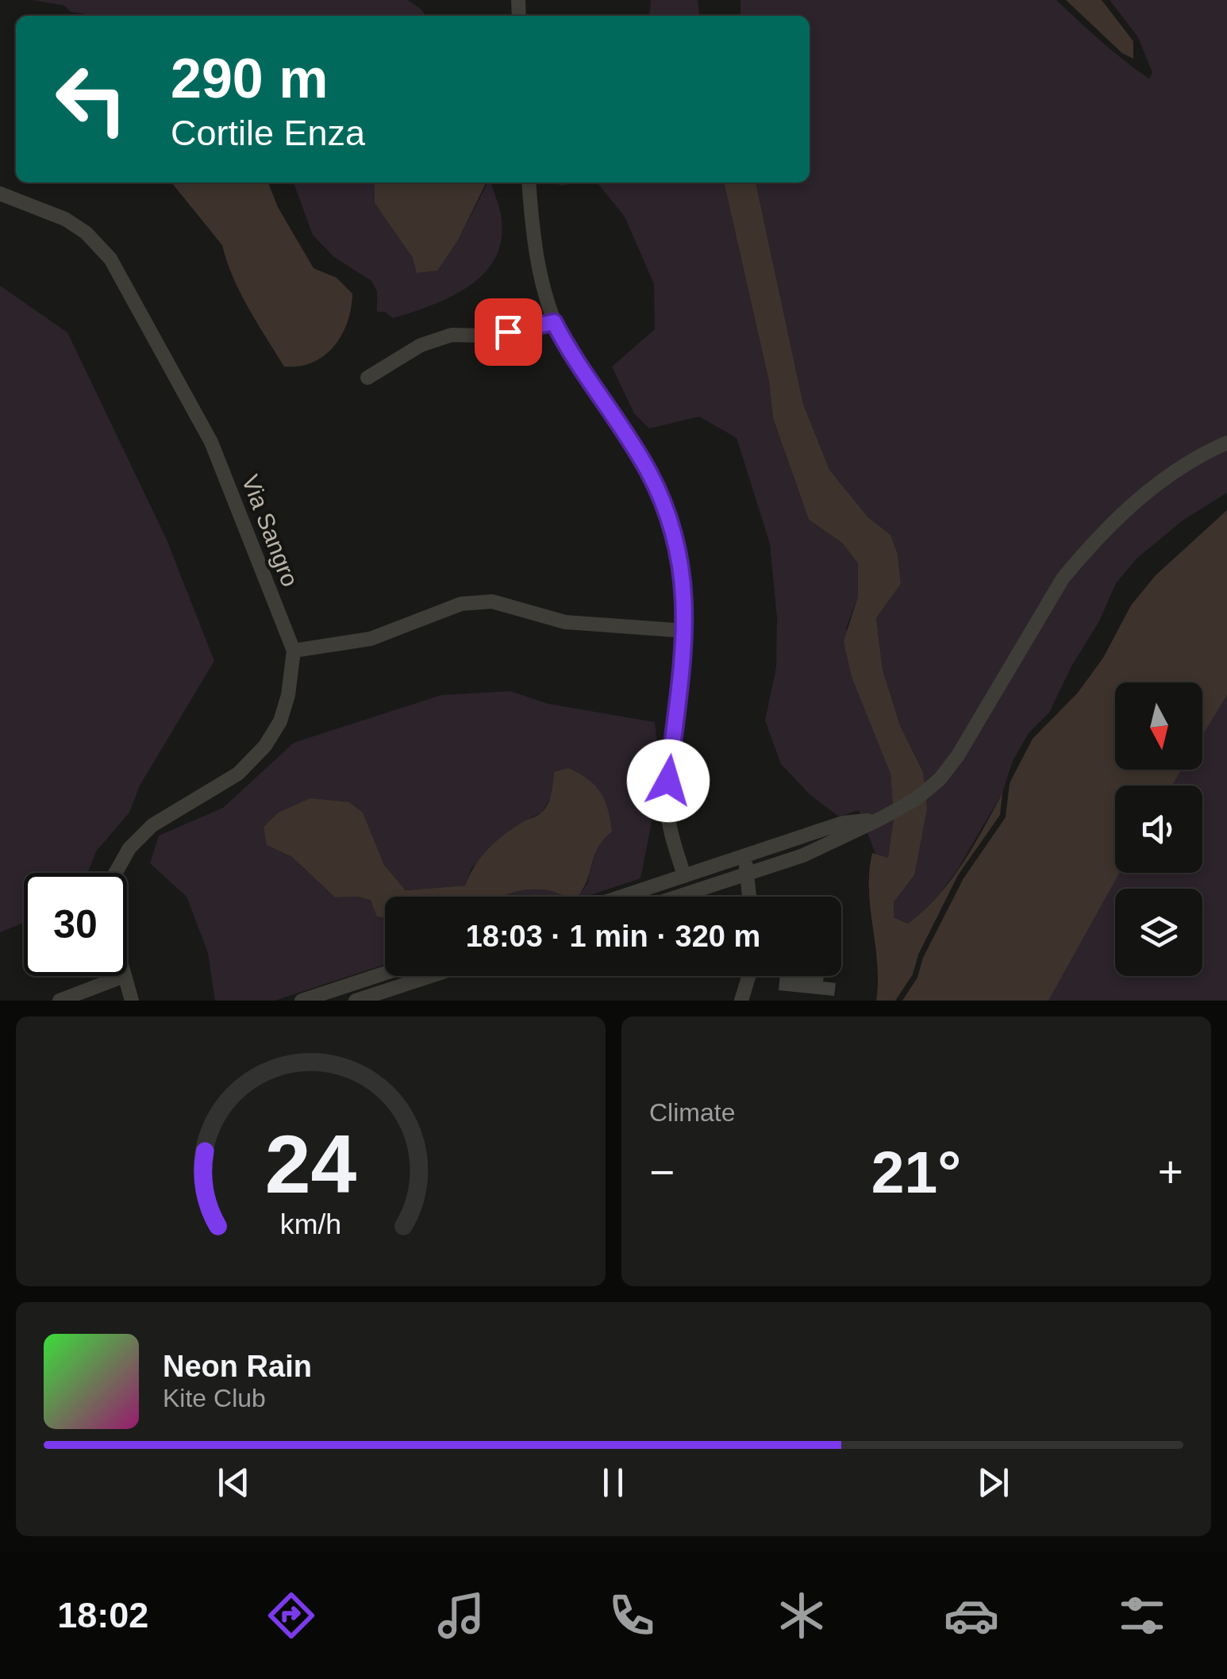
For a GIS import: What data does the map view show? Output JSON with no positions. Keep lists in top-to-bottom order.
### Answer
{
  "streets": {
    "street": ["Via Sangro"]
  },
  "north": "bottom",
  "page": {
    "turn": ["290 m", "Cortile Enza"],
    "limit": "30",
    "trip": "18:03 · 1 min · 320 m",
    "tile": "Climate",
    "heat": ["−", "21°", "+"],
    "song": ["Neon Rain", "Kite Club"],
    "tabs": "18:02",
    "gauge": ["24", "km/h"]
  }
}
